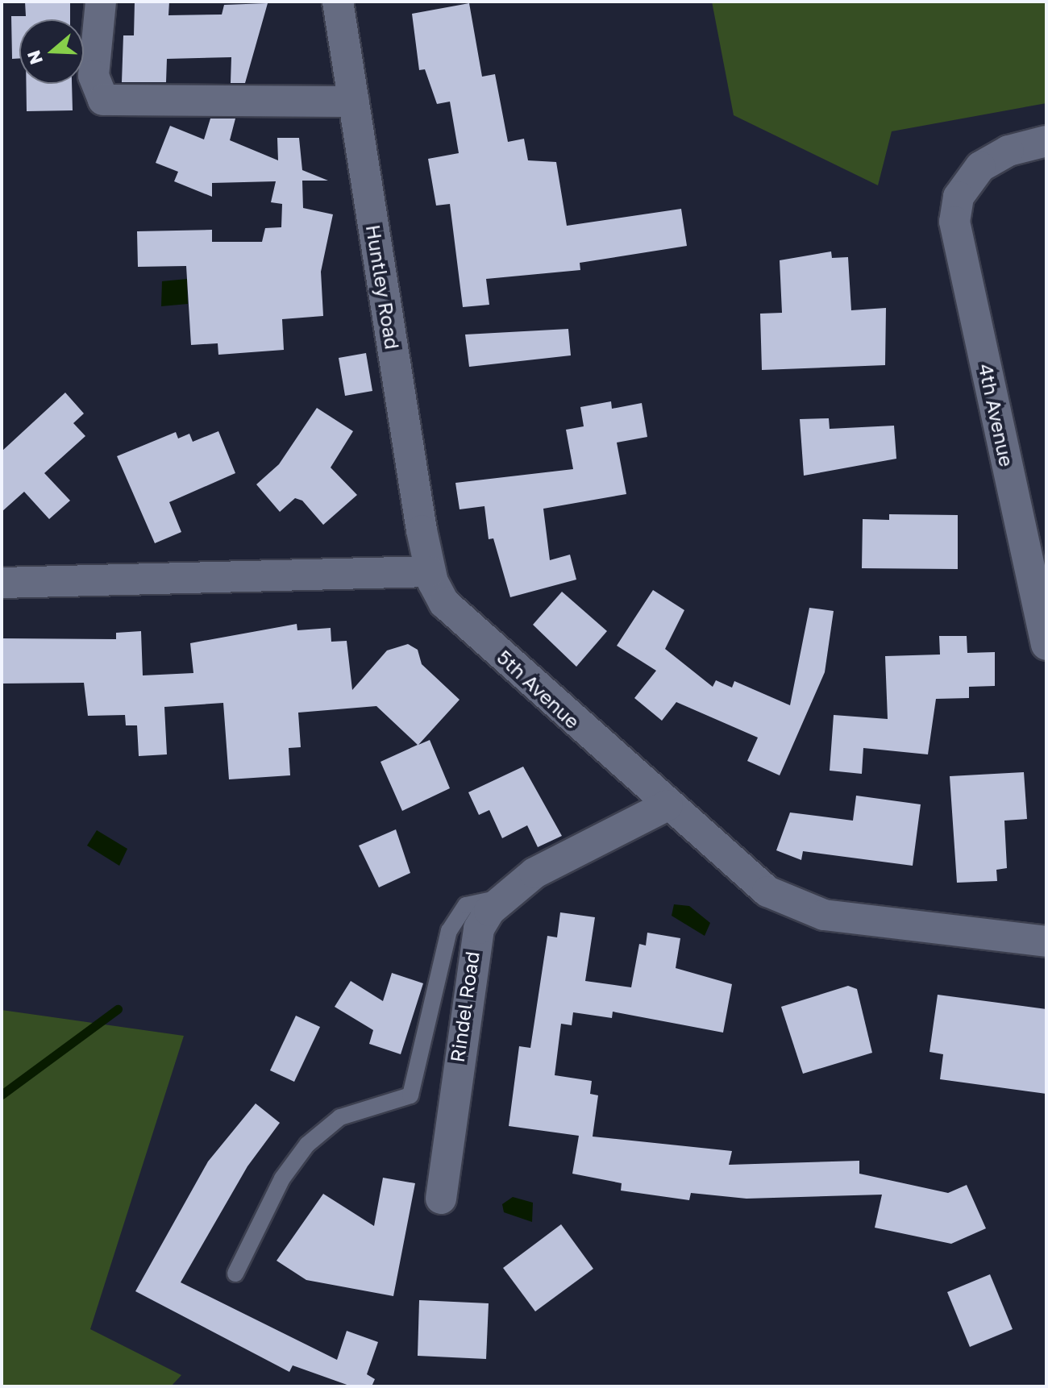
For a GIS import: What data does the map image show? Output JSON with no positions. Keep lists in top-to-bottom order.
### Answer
{
  "streets": {
    "street": [
      "Huntley Road",
      "4th Avenue",
      "5th Avenue",
      "Rindel Road"
    ]
  },
  "crossings": [
    ["Huntley Road", "5th Avenue"],
    ["5th Avenue", "Rindel Road"]
  ],
  "north": "left"
}
